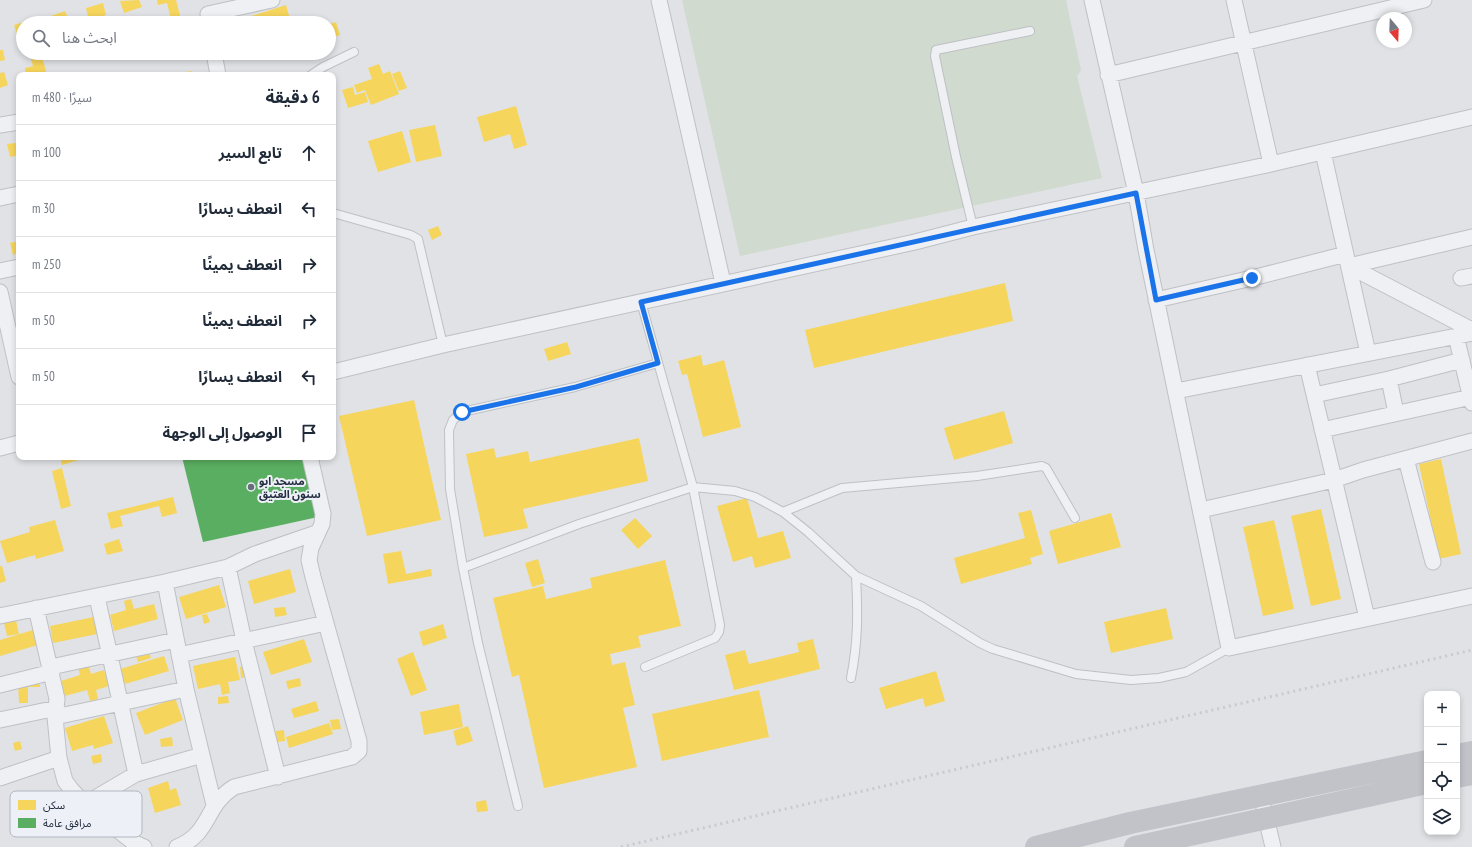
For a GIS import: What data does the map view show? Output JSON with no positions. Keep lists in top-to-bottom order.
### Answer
{
  "places": ["مسجد ابو سنون العتيق"],
  "legend": ["سكن", "مرافق عامة"],
  "north": "bottom",
  "page": {
    "search": "ابحث هنا",
    "heading": ["6 دقيقة", "سيرًا · 480 m"],
    "list": [
      ["تابع السير", "100 m"],
      ["انعطف يسارًا", "30 m"],
      ["انعطف يمينًا", "250 m"],
      ["انعطف يمينًا", "50 m"],
      ["انعطف يسارًا", "50 m"],
      "الوصول إلى الوجهة"
    ],
    "map_buttons": ["+", "−"]
  }
}
